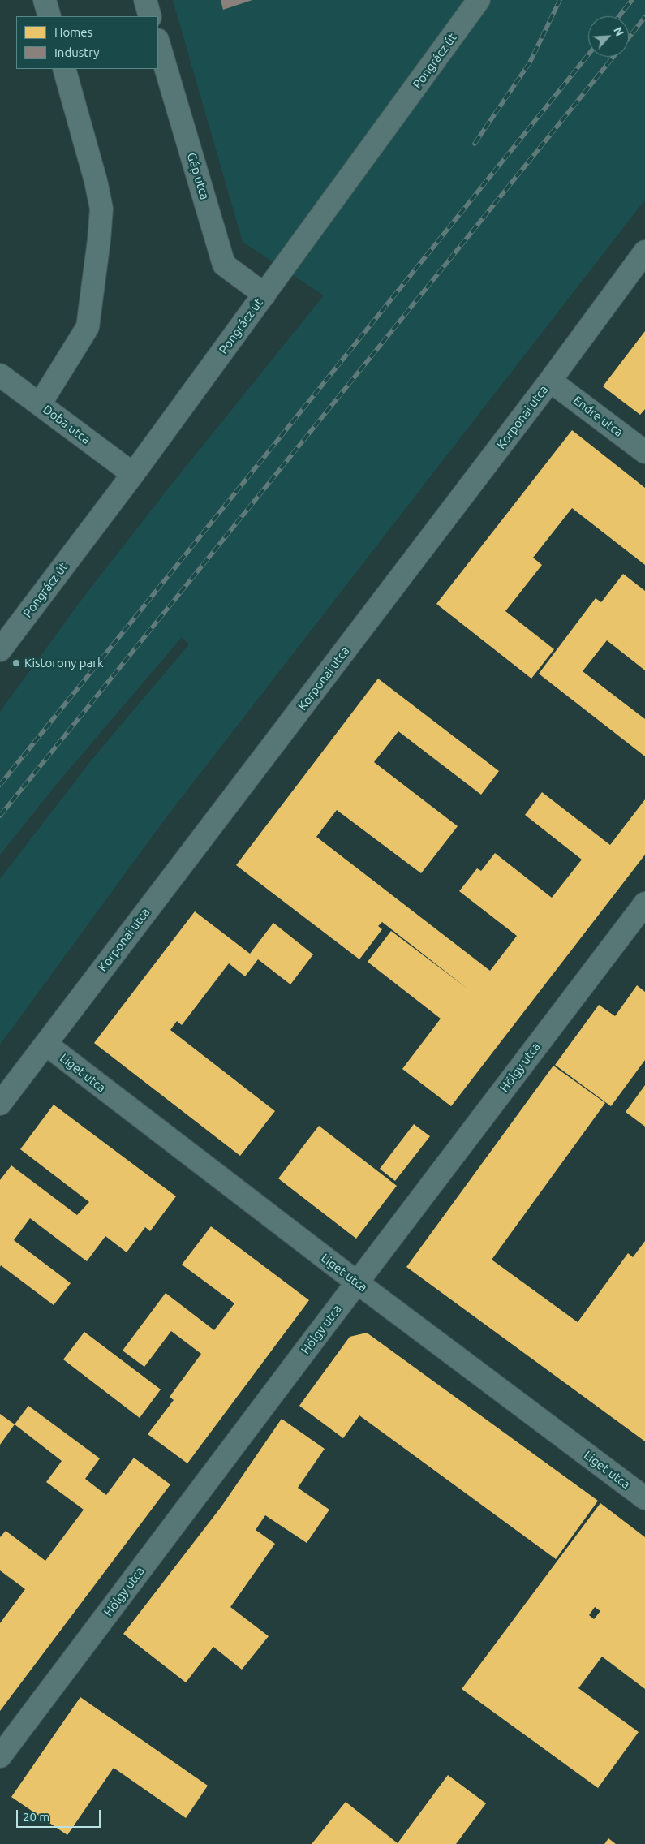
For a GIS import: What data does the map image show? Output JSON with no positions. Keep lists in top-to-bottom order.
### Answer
{
  "streets": {
    "street": [
      "Pongrácz út",
      "Gép utca",
      "Endre utca",
      "Korponai utca",
      "Doba utca",
      "Hölgy utca",
      "Liget utca"
    ]
  },
  "crossings": [
    ["Pongrácz út", "Gép utca"],
    ["Pongrácz út", "Doba utca"],
    ["Endre utca", "Korponai utca"],
    ["Korponai utca", "Liget utca"],
    ["Hölgy utca", "Liget utca"]
  ],
  "places": ["Kistorony park"],
  "legend": ["Homes", "Industry"],
  "scale_bar": "20 m",
  "north": "top right"
}
